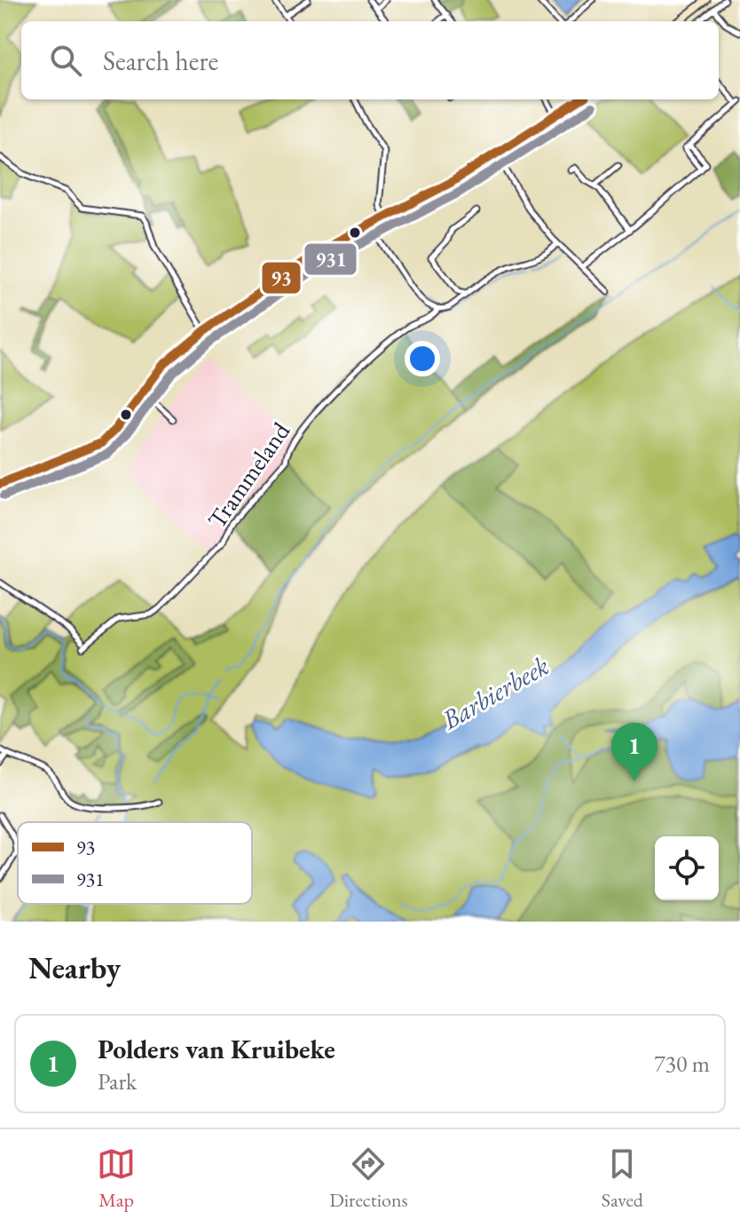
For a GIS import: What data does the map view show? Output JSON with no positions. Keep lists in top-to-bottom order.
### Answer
{
  "streets": {
    "street": ["Trammeland"]
  },
  "water": ["Barbierbeek"],
  "lines": ["transit line 93", "transit line 931"],
  "legend": ["93", "931"],
  "page": {
    "search": "Search here",
    "pins": "1",
    "heading": "Nearby",
    "list": [
      {
        "mark": "1",
        "name": "Polders van Kruibeke",
        "note": "Park",
        "value": "730 m"
      }
    ],
    "nav": ["Map", "Directions", "Saved"]
  }
}
